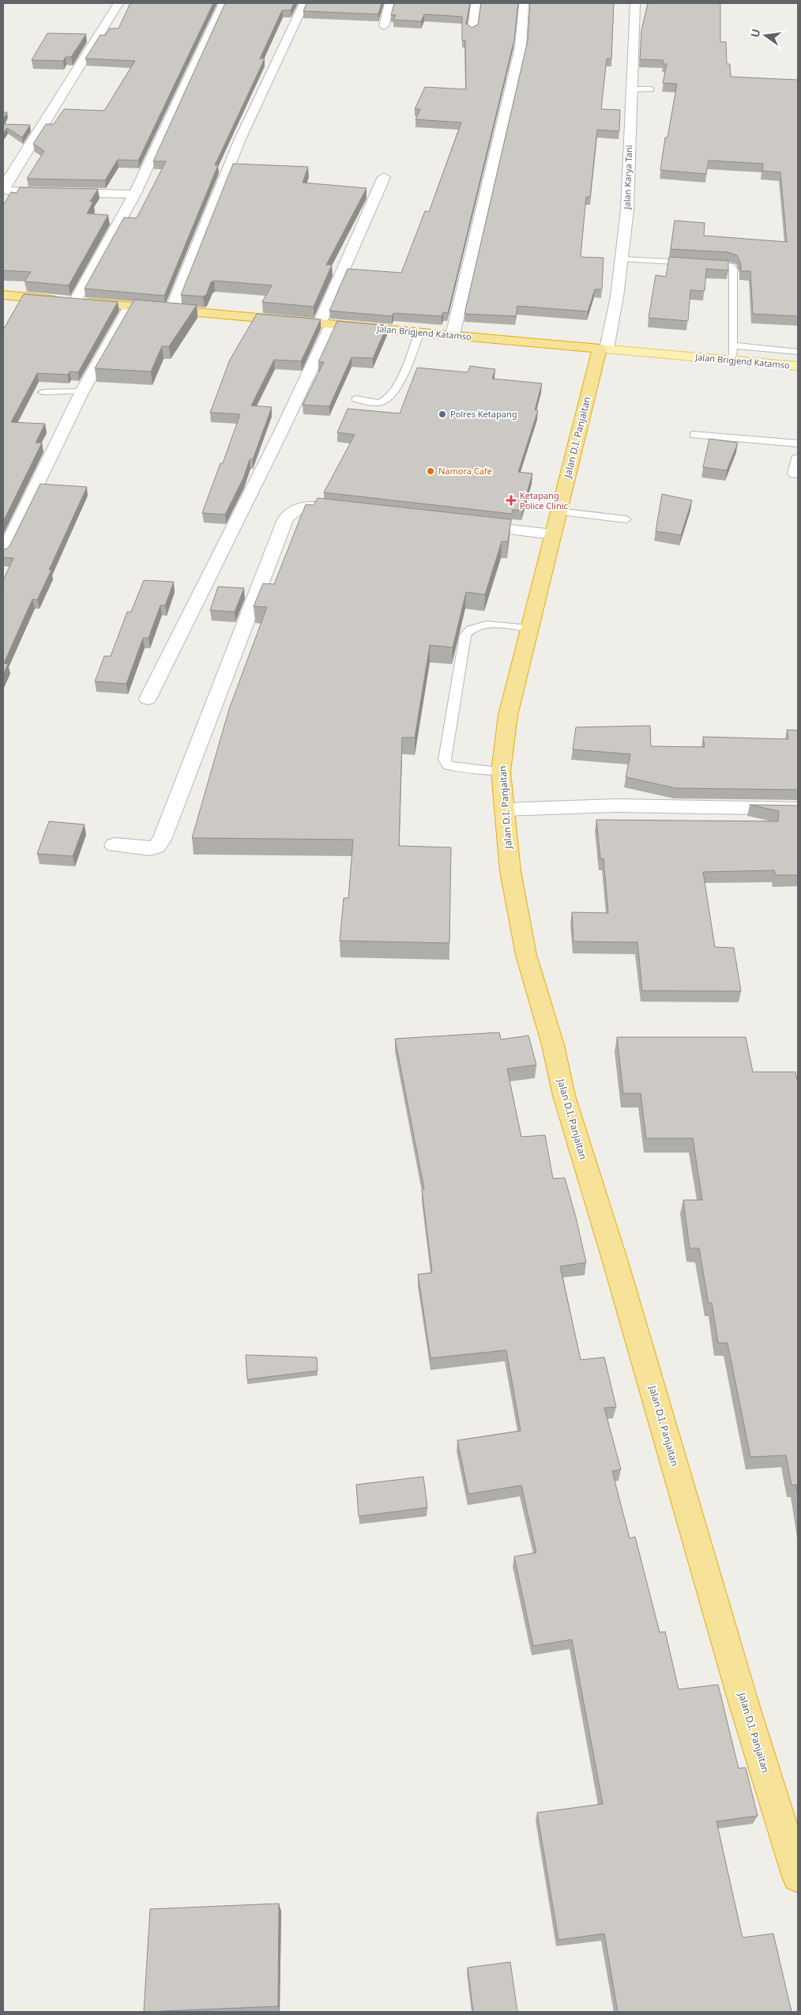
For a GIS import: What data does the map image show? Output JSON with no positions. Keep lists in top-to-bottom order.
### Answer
{
  "streets": {
    "highway": ["Jalan Brigjend Katamso", "Jalan D.I. Panjaitan"],
    "street": ["Jalan Karya Tani"]
  },
  "crossings": [
    ["Jalan Karya Tani", "Jalan Brigjend Katamso"],
    ["Jalan Karya Tani", "Jalan D.I. Panjaitan"],
    ["Jalan Brigjend Katamso", "Jalan D.I. Panjaitan"]
  ],
  "places": {
    "other": ["Polres Ketapang", "Namora Cafe"],
    "health": ["Ketapang Police Clinic"]
  },
  "north": "left"
}
